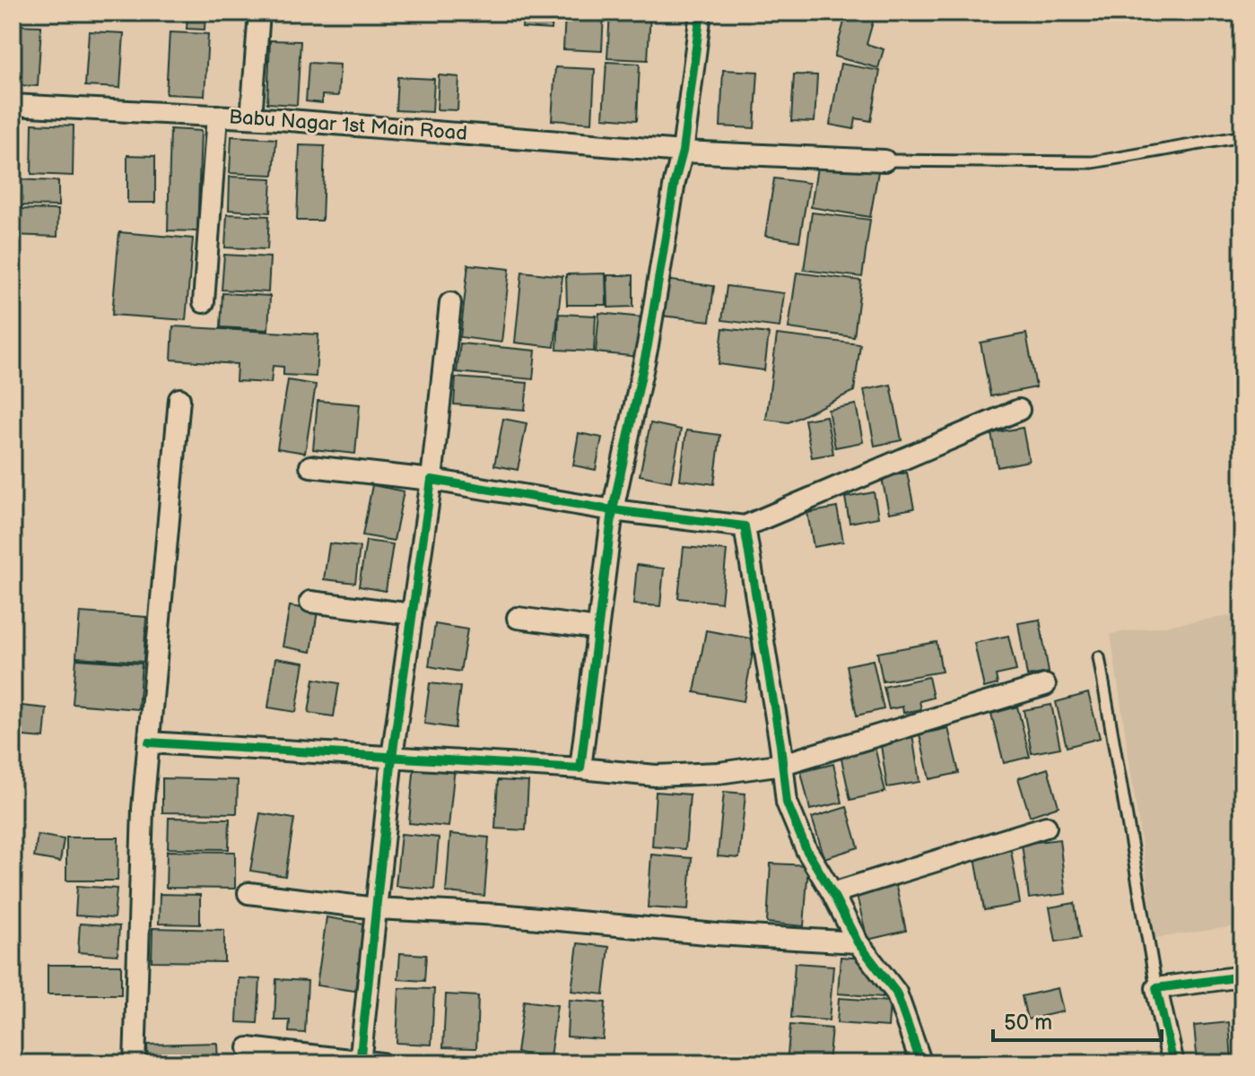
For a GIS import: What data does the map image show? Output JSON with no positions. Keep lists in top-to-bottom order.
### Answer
{
  "streets": {
    "street": ["Babu Nagar 1st Main Road"]
  },
  "scale_bar": "50 m"
}
